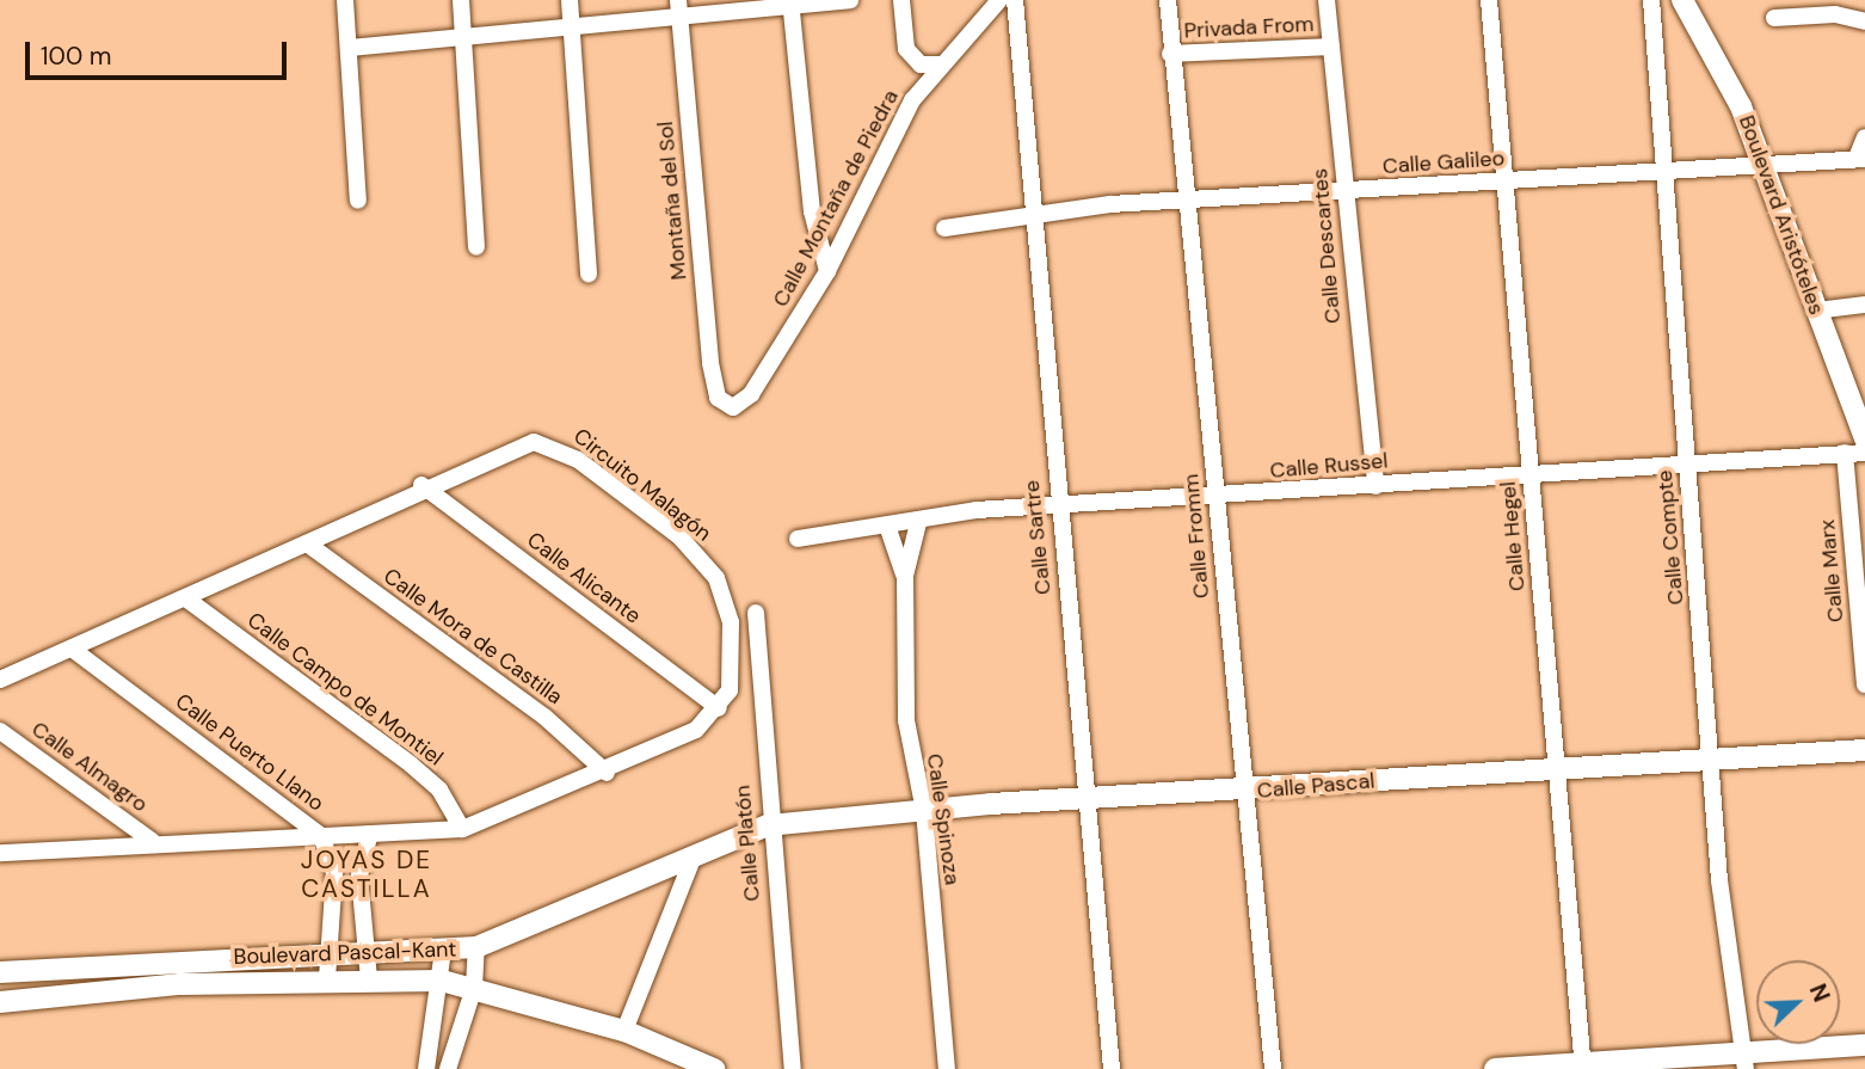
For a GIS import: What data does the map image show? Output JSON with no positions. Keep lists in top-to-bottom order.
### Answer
{
  "streets": {
    "street": [
      "Privada From",
      "Calle Galileo",
      "Calle Montaña de Piedra",
      "Montaña del Sol",
      "Boulevard Aristóteles",
      "Calle Descartes",
      "Calle Russel",
      "Circuito Malagón",
      "Calle Fromm",
      "Calle Hegel",
      "Calle Sartre",
      "Calle Compte",
      "Calle Marx",
      "Calle Alicante",
      "Calle Mora de Castilla",
      "Calle Campo de Montiel",
      "Calle Puerto Llano",
      "Calle Almagro",
      "Calle Pascal",
      "Calle Spinoza",
      "Calle Platón",
      "Boulevard Pascal-Kant"
    ]
  },
  "crossings": [
    ["Privada From", "Calle Descartes"],
    ["Privada From", "Calle Fromm"],
    ["Calle Galileo", "Boulevard Aristóteles"],
    ["Calle Galileo", "Calle Descartes"],
    ["Calle Galileo", "Calle Fromm"],
    ["Calle Galileo", "Calle Hegel"],
    ["Calle Galileo", "Calle Sartre"],
    ["Calle Galileo", "Calle Compte"],
    ["Calle Montaña de Piedra", "Montaña del Sol"],
    ["Calle Descartes", "Calle Russel"],
    ["Calle Russel", "Calle Fromm"],
    ["Calle Russel", "Calle Hegel"],
    ["Calle Russel", "Calle Sartre"],
    ["Calle Russel", "Calle Compte"],
    ["Calle Russel", "Calle Marx"],
    ["Calle Russel", "Calle Spinoza"],
    ["Circuito Malagón", "Calle Alicante"],
    ["Circuito Malagón", "Calle Mora de Castilla"],
    ["Circuito Malagón", "Calle Campo de Montiel"],
    ["Circuito Malagón", "Calle Puerto Llano"],
    ["Calle Fromm", "Calle Pascal"],
    ["Calle Hegel", "Calle Pascal"],
    ["Calle Sartre", "Calle Pascal"],
    ["Calle Compte", "Calle Pascal"],
    ["Calle Puerto Llano", "Boulevard Pascal-Kant"],
    ["Calle Pascal", "Calle Spinoza"],
    ["Calle Pascal", "Calle Platón"],
    ["Calle Pascal", "Boulevard Pascal-Kant"],
    ["Calle Platón", "Boulevard Pascal-Kant"]
  ],
  "districts": ["JOYAS DE CASTILLA"],
  "scale_bar": "100 m",
  "north": "top right"
}
